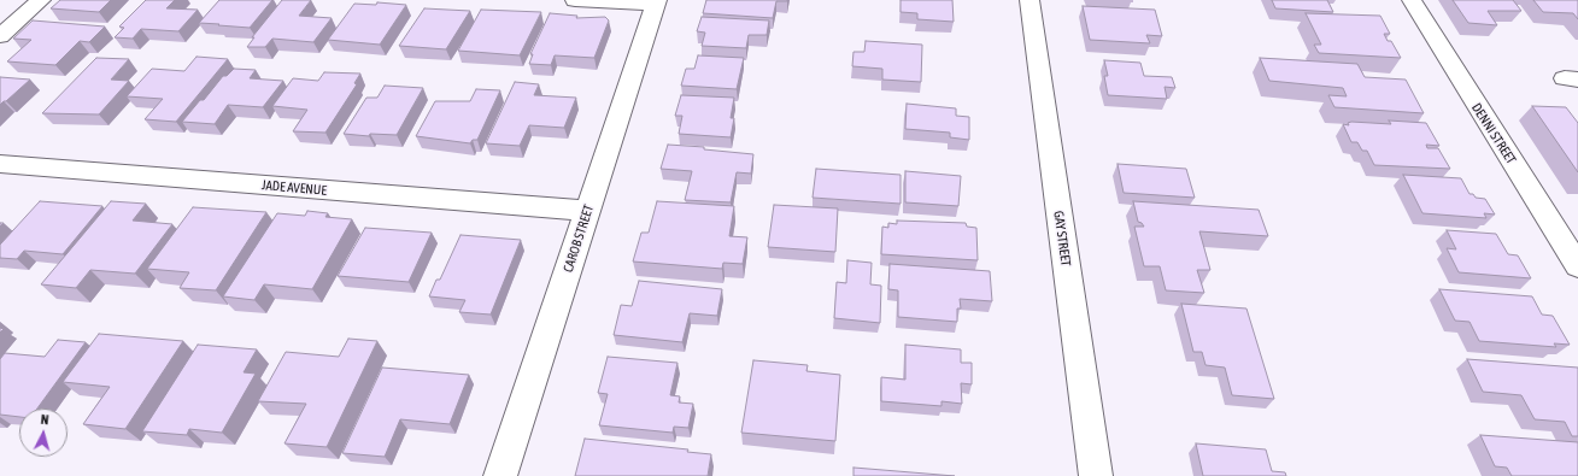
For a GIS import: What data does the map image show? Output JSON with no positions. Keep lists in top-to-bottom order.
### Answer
{
  "streets": {
    "street": [
      "DENNI STREET",
      "JADE AVENUE",
      "CAROB STREET",
      "GAY STREET"
    ]
  },
  "crossings": [
    ["JADE AVENUE", "CAROB STREET"]
  ],
  "north": "top"
}
